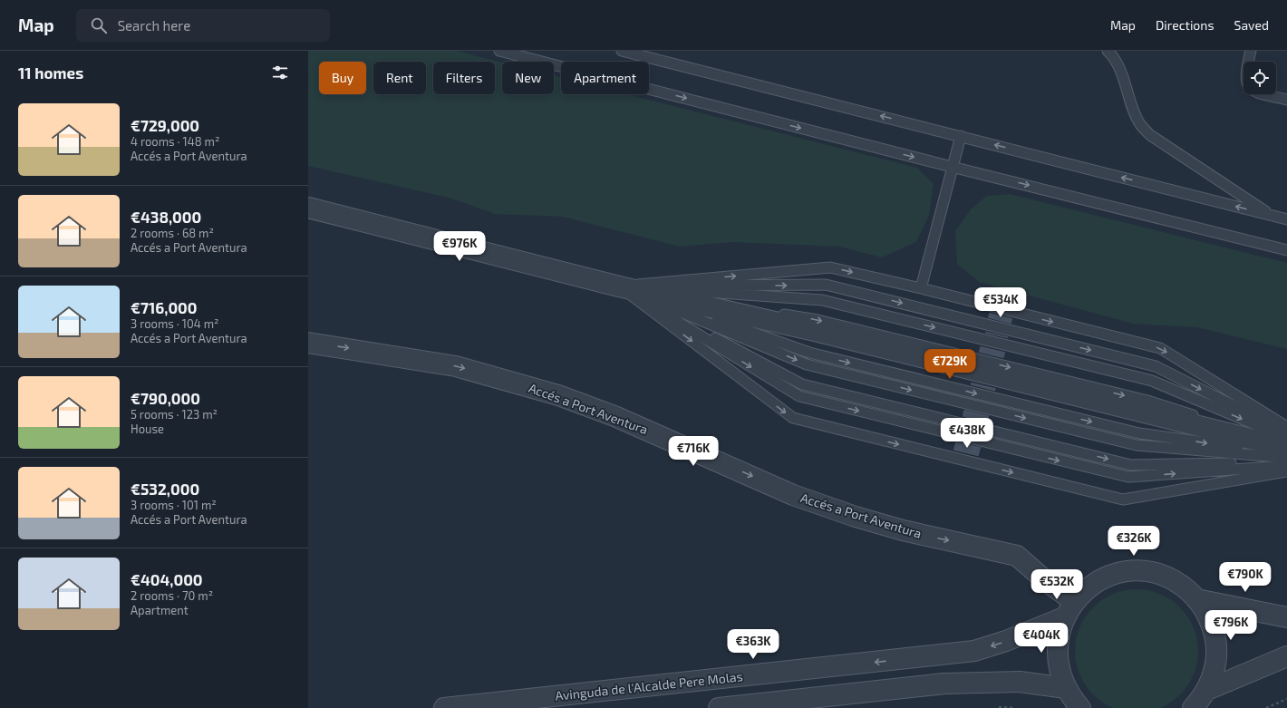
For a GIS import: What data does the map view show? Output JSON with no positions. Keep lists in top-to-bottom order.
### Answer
{
  "streets": {
    "street": ["Accés a Port Aventura", "Avinguda de l'Alcalde Pere Molas"]
  },
  "crossings": [
    ["Accés a Port Aventura", "Avinguda de l'Alcalde Pere Molas"]
  ],
  "page": {
    "header": "Map",
    "search": "Search here",
    "nav": ["Map", "Directions", "Saved"],
    "heading": "11 homes",
    "chip": [
      "Buy",
      "Rent",
      "Filters",
      "New",
      "Apartment"
    ],
    "list": [
      {
        "name": "€729,000",
        "note": "4 rooms · 148 m² · Accés a Port Aventura"
      },
      {
        "name": "€438,000",
        "note": "2 rooms · 68 m² · Accés a Port Aventura"
      },
      {
        "name": "€716,000",
        "note": "3 rooms · 104 m² · Accés a Port Aventura"
      },
      {
        "name": "€790,000",
        "note": "5 rooms · 123 m² · House"
      },
      {
        "name": "€532,000",
        "note": "3 rooms · 101 m² · Accés a Port Aventura"
      },
      {
        "name": "€404,000",
        "note": "2 rooms · 70 m² · Apartment"
      }
    ],
    "price": [
      "€976K",
      "€534K",
      "€729K",
      "€438K",
      "€716K",
      "€326K",
      "€790K",
      "€532K",
      "€796K",
      "€404K",
      "€363K"
    ]
  }
}
